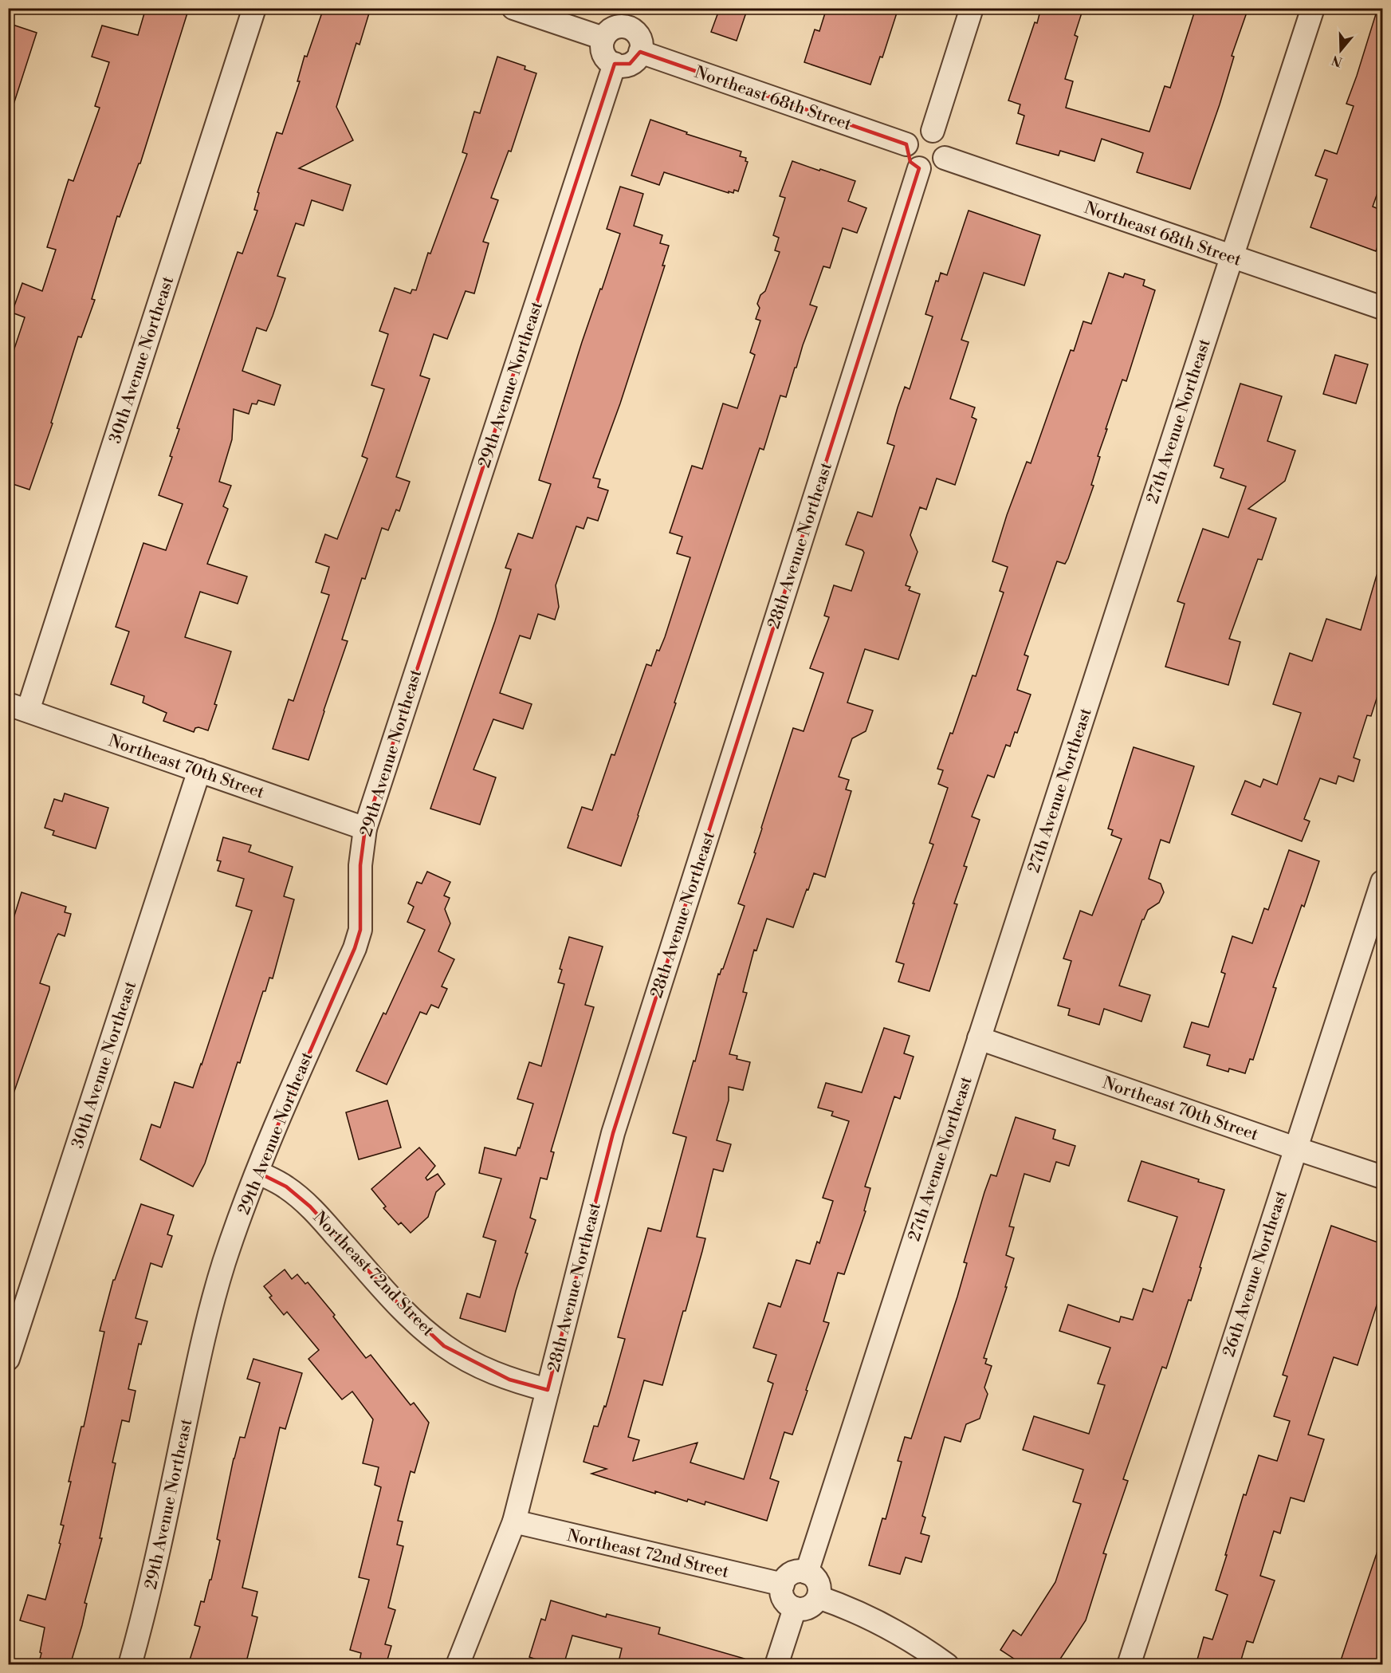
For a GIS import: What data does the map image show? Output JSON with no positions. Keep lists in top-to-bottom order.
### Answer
{
  "streets": {
    "street": [
      "Northeast 68th Street",
      "30th Avenue Northeast",
      "29th Avenue Northeast",
      "27th Avenue Northeast",
      "28th Avenue Northeast",
      "Northeast 70th Street",
      "Northeast 72nd Street",
      "26th Avenue Northeast"
    ]
  },
  "crossings": [
    ["Northeast 68th Street", "29th Avenue Northeast"],
    ["Northeast 68th Street", "27th Avenue Northeast"],
    ["Northeast 68th Street", "28th Avenue Northeast"],
    ["30th Avenue Northeast", "Northeast 70th Street"],
    ["29th Avenue Northeast", "Northeast 70th Street"],
    ["29th Avenue Northeast", "Northeast 72nd Street"],
    ["27th Avenue Northeast", "Northeast 70th Street"],
    ["27th Avenue Northeast", "Northeast 72nd Street"],
    ["28th Avenue Northeast", "Northeast 72nd Street"],
    ["Northeast 70th Street", "26th Avenue Northeast"]
  ],
  "north": "bottom"
}
